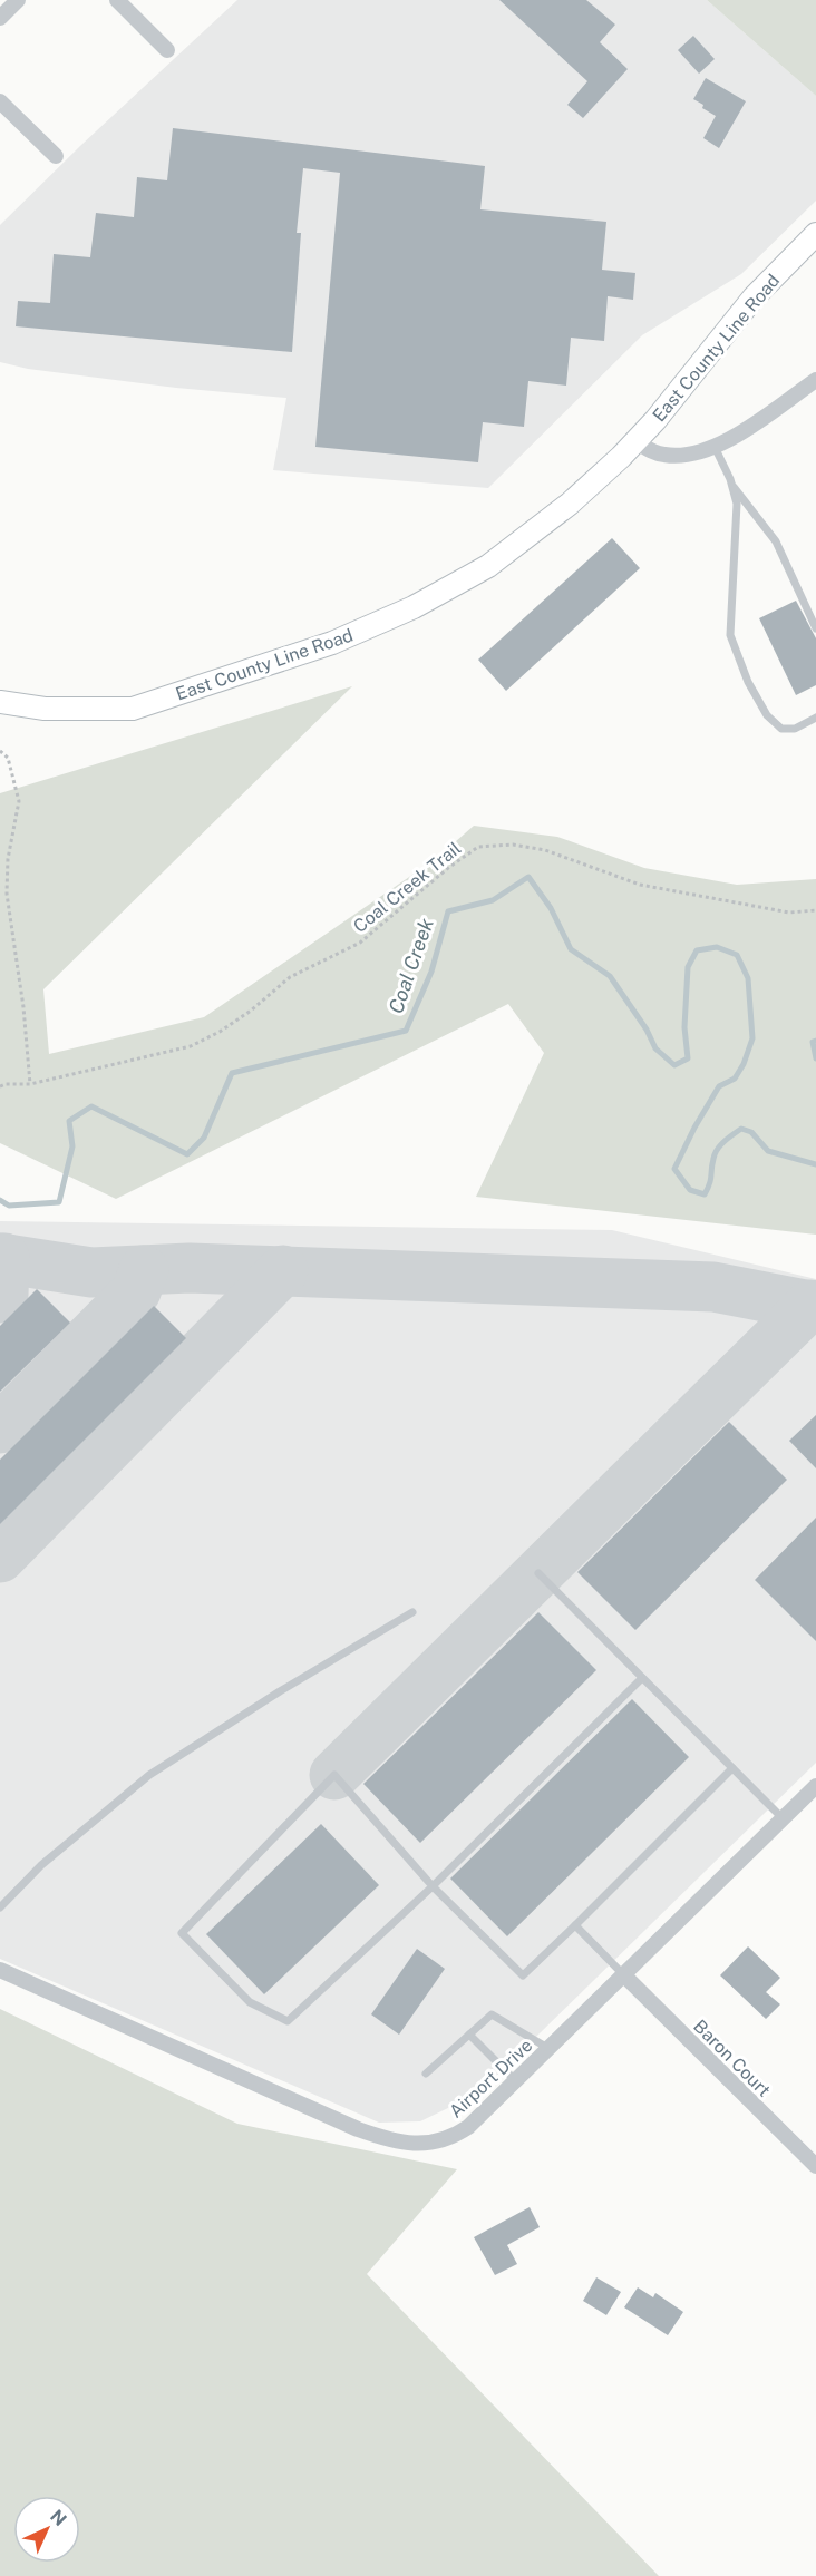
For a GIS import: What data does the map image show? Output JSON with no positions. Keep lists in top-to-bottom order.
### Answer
{
  "streets": {
    "main road": ["East County Line Road"],
    "street": ["Baron Court", "Airport Drive"],
    "path": ["Coal Creek Trail"]
  },
  "crossings": [
    ["Baron Court", "Airport Drive"]
  ],
  "water": ["Coal Creek"],
  "north": "top right"
}
